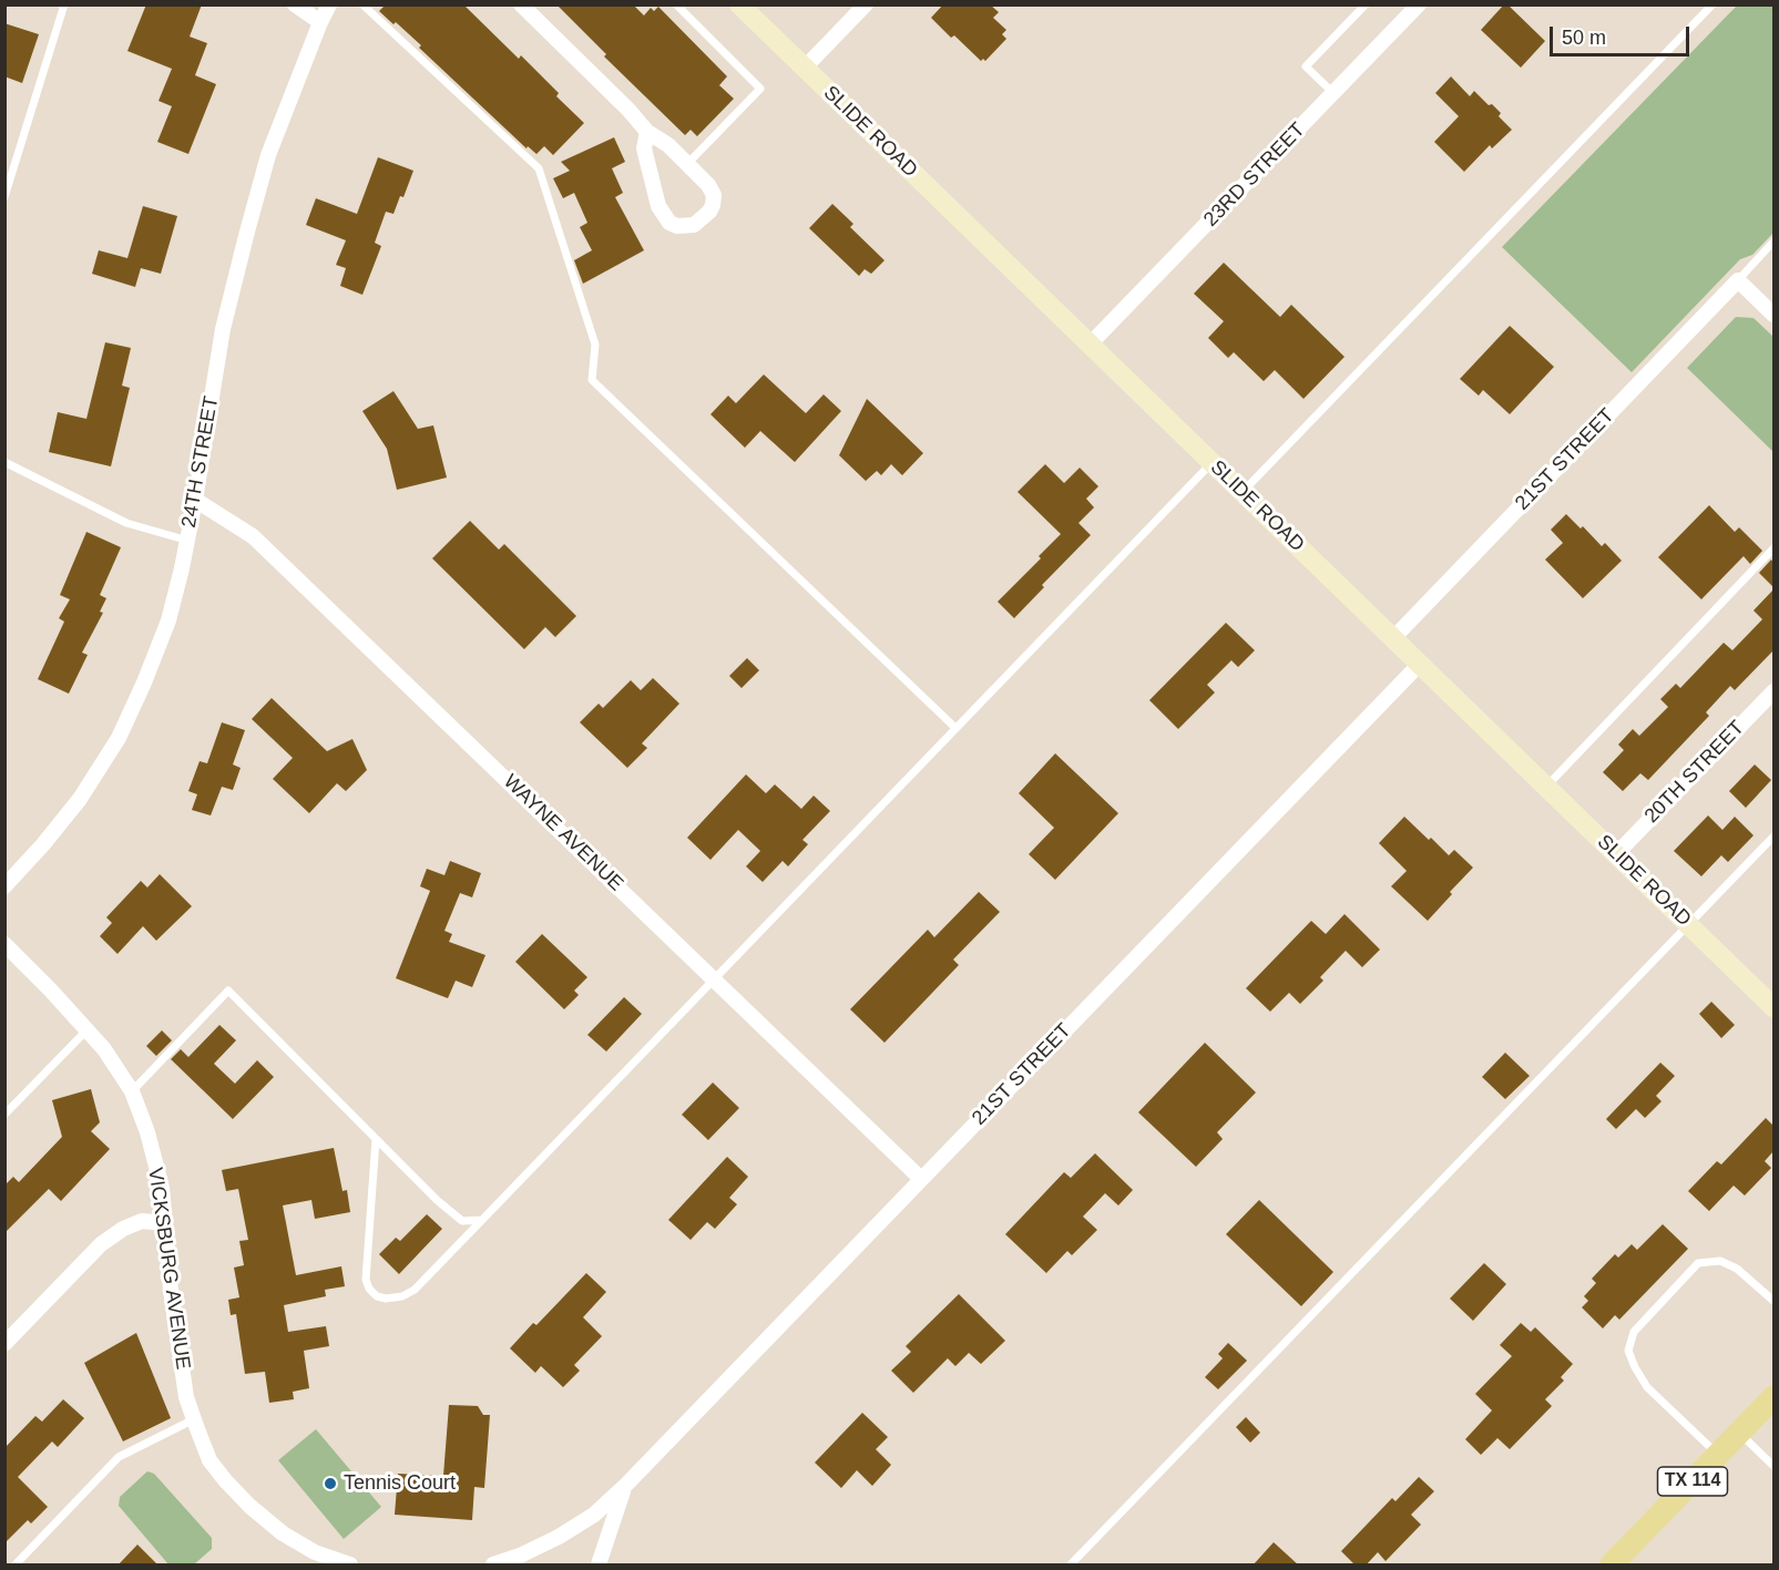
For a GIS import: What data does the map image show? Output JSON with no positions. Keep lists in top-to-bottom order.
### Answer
{
  "streets": {
    "main road": ["SLIDE ROAD", "TX 114"],
    "street": [
      "23RD STREET",
      "21ST STREET",
      "24TH STREET",
      "20TH STREET",
      "WAYNE AVENUE",
      "VICKSBURG AVENUE"
    ]
  },
  "crossings": [
    ["SLIDE ROAD", "23RD STREET"],
    ["SLIDE ROAD", "21ST STREET"],
    ["SLIDE ROAD", "20TH STREET"],
    ["21ST STREET", "WAYNE AVENUE"],
    ["24TH STREET", "WAYNE AVENUE"]
  ],
  "places": ["Tennis Court"],
  "scale_bar": "50 m"
}
